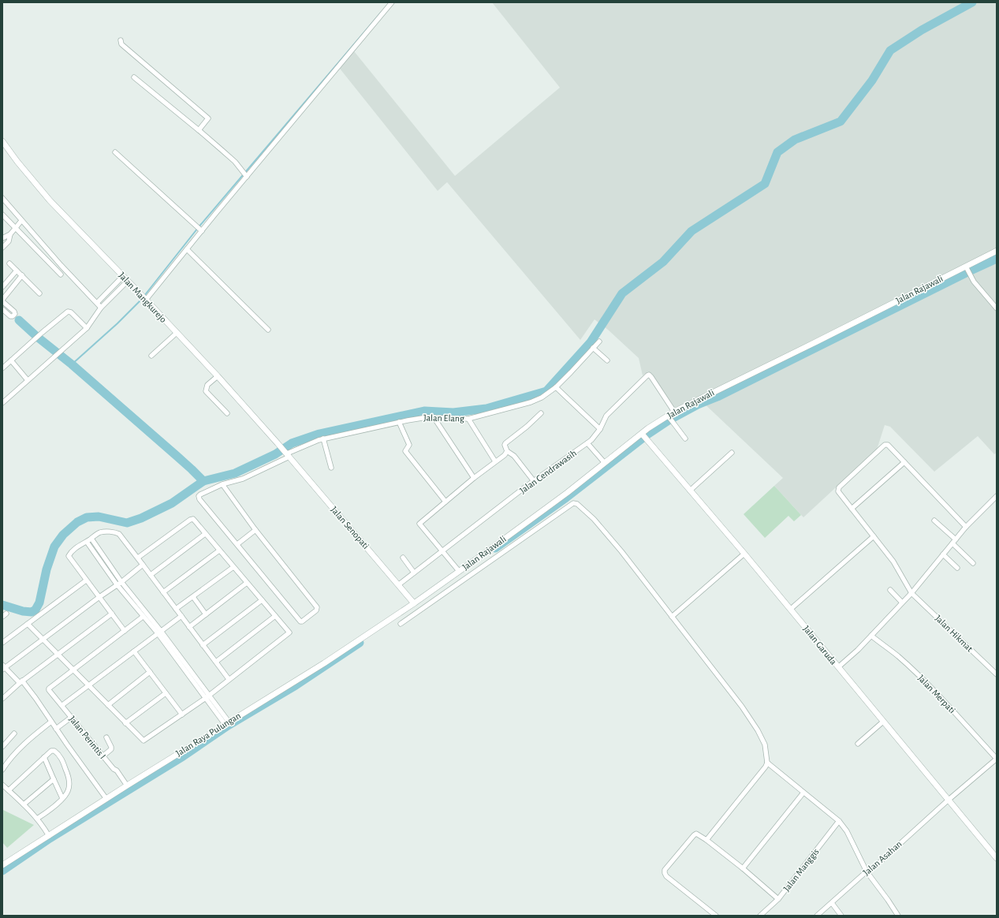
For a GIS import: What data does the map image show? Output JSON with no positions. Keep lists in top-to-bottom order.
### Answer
{
  "streets": {
    "street": [
      "Jalan Rajawali",
      "Jalan Mangkurejo",
      "Jalan Elang",
      "Jalan Cendrawasih",
      "Jalan Senopati",
      "Jalan Hikmat",
      "Jalan Garuda",
      "Jalan Merpati",
      "Jalan Raya Pulungan",
      "Jalan Perintis I",
      "Jalan Asahan",
      "Jalan Manggis"
    ]
  },
  "crossings": [
    ["Jalan Rajawali", "Jalan Cendrawasih"],
    ["Jalan Rajawali", "Jalan Senopati"],
    ["Jalan Rajawali", "Jalan Garuda"],
    ["Jalan Rajawali", "Jalan Raya Pulungan"],
    ["Jalan Mangkurejo", "Jalan Elang"],
    ["Jalan Mangkurejo", "Jalan Senopati"],
    ["Jalan Elang", "Jalan Senopati"],
    ["Jalan Cendrawasih", "Jalan Senopati"],
    ["Jalan Senopati", "Jalan Raya Pulungan"],
    ["Jalan Garuda", "Jalan Asahan"],
    ["Jalan Merpati", "Jalan Asahan"],
    ["Jalan Raya Pulungan", "Jalan Perintis I"]
  ]
}
